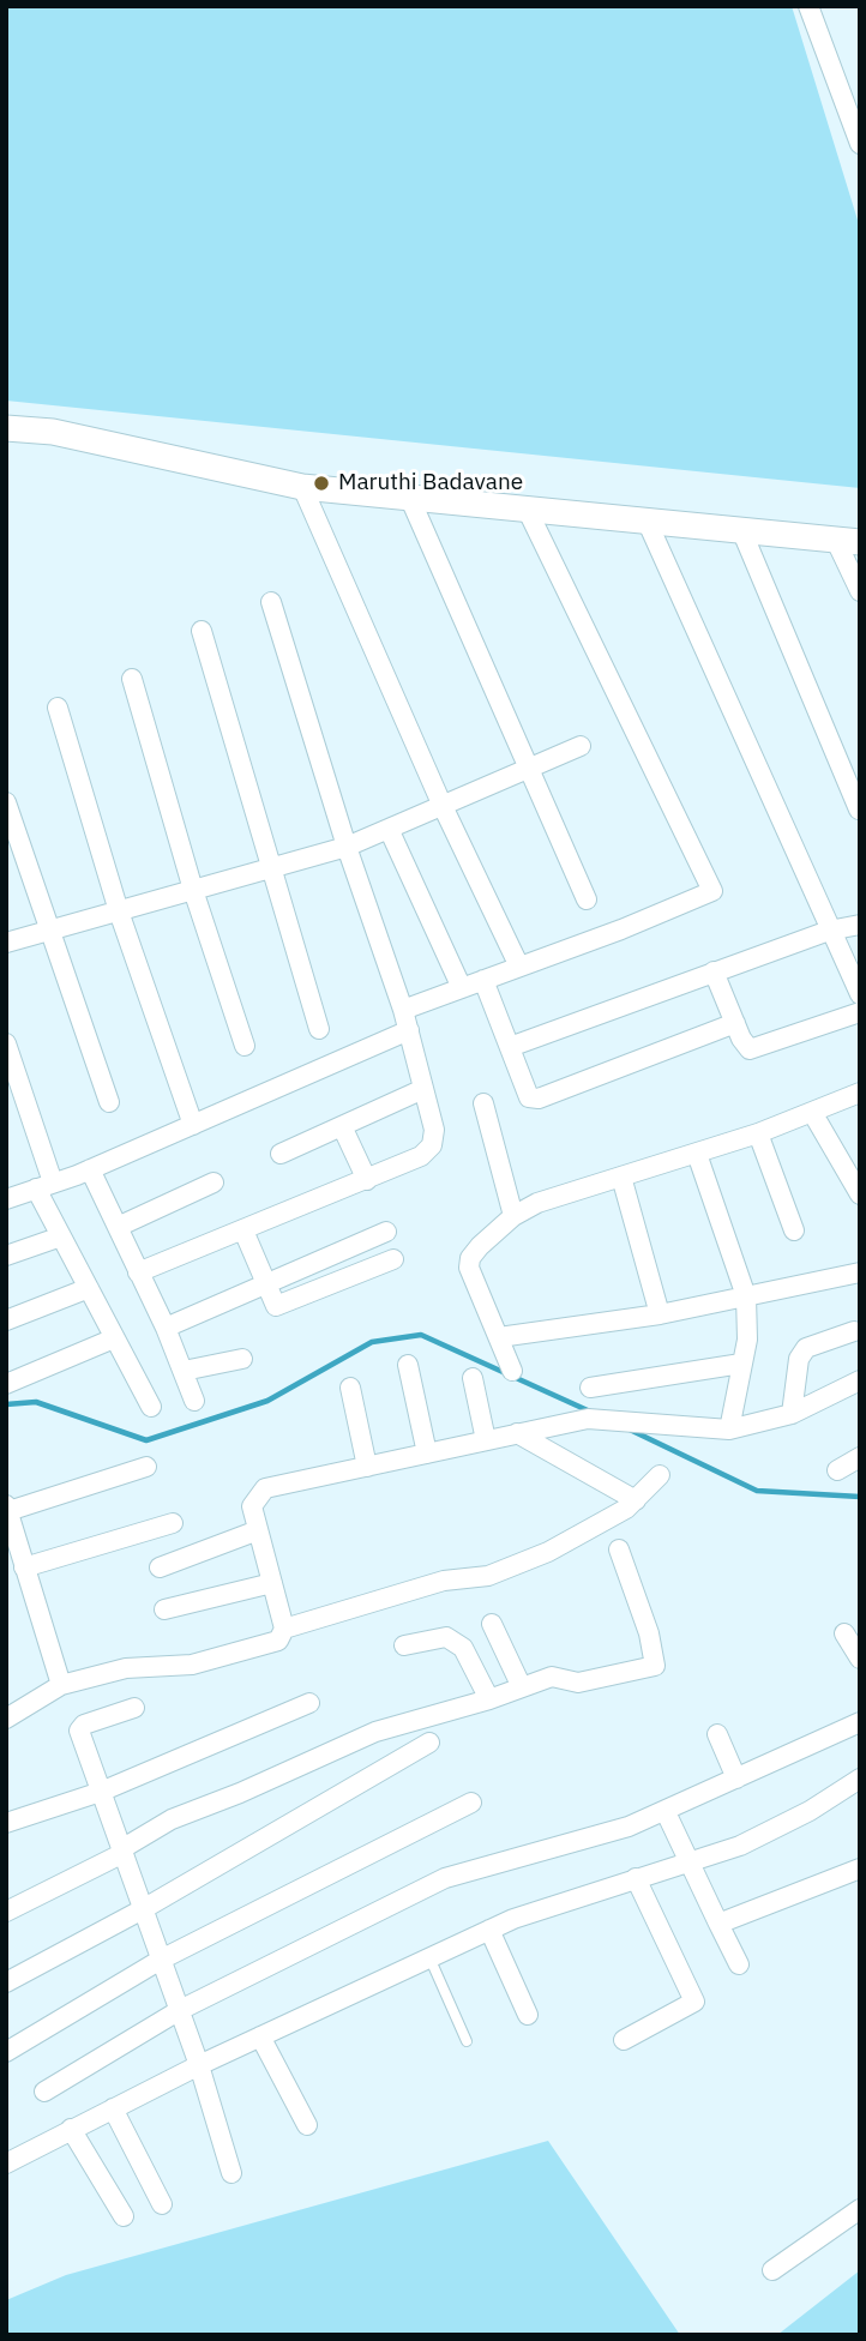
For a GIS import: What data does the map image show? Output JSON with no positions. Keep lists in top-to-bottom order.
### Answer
{
  "places": ["Maruthi Badavane"]
}
